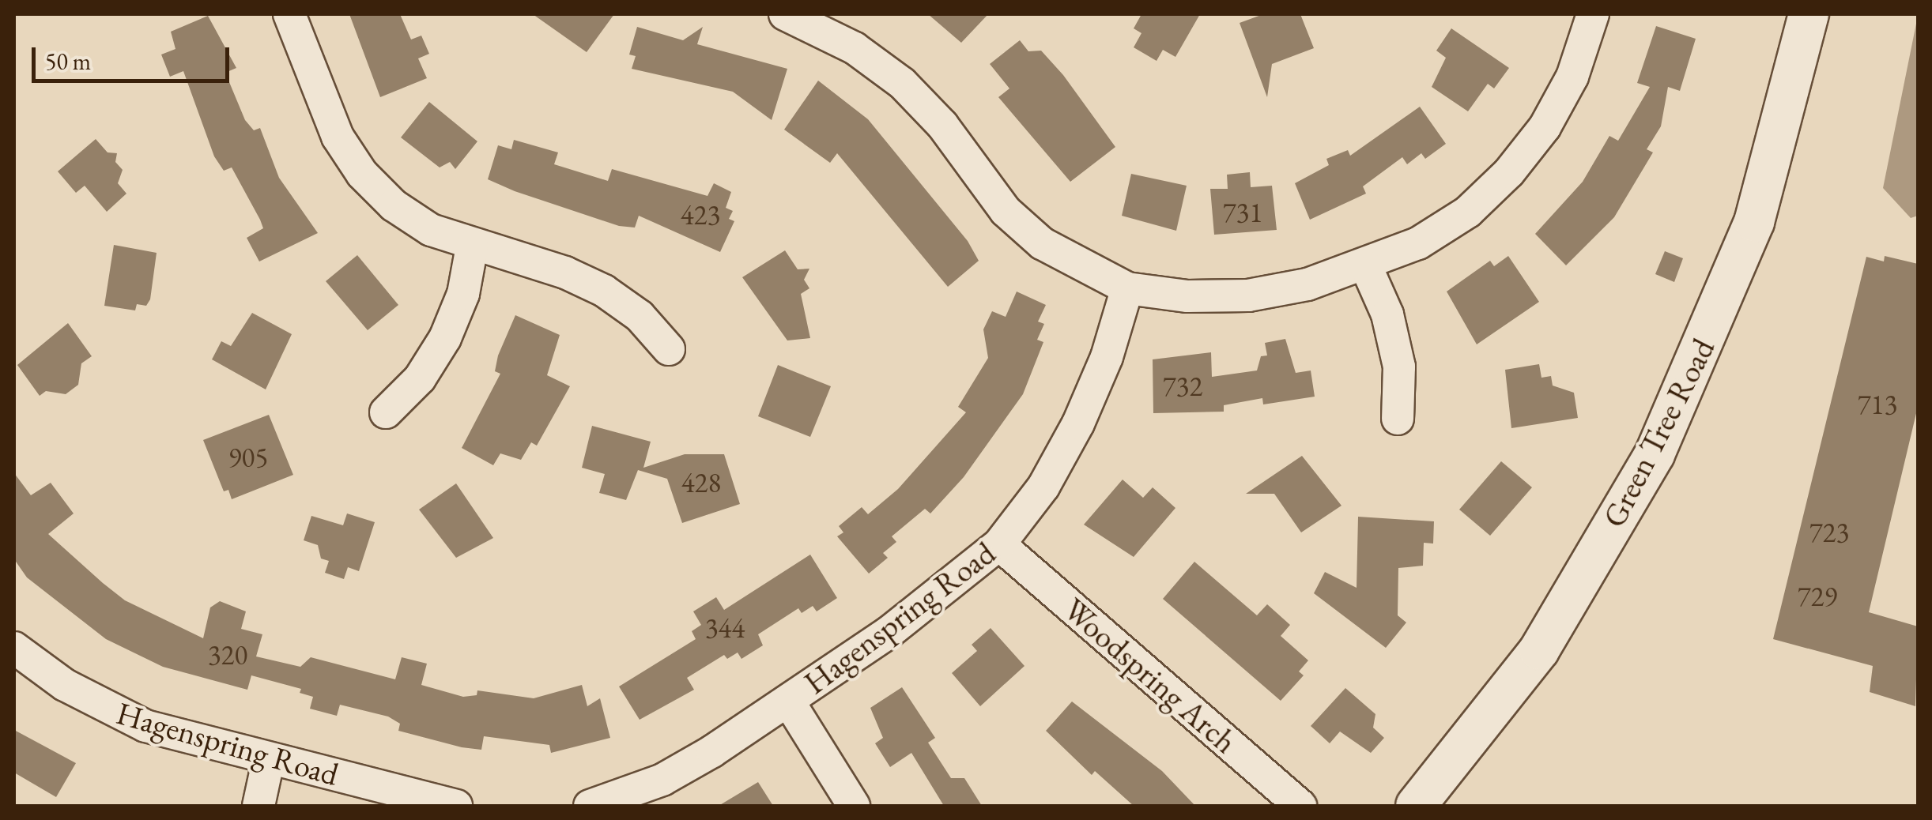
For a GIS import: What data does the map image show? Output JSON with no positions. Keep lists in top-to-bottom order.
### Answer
{
  "streets": {
    "street": ["Green Tree Road", "Hagenspring Road", "Woodspring Arch"]
  },
  "crossings": [
    ["Hagenspring Road", "Woodspring Arch"]
  ],
  "house_numbers": [
    "731",
    "423",
    "732",
    "713",
    "905",
    "428",
    "723",
    "729",
    "344",
    "320"
  ],
  "scale_bar": "50 m"
}
